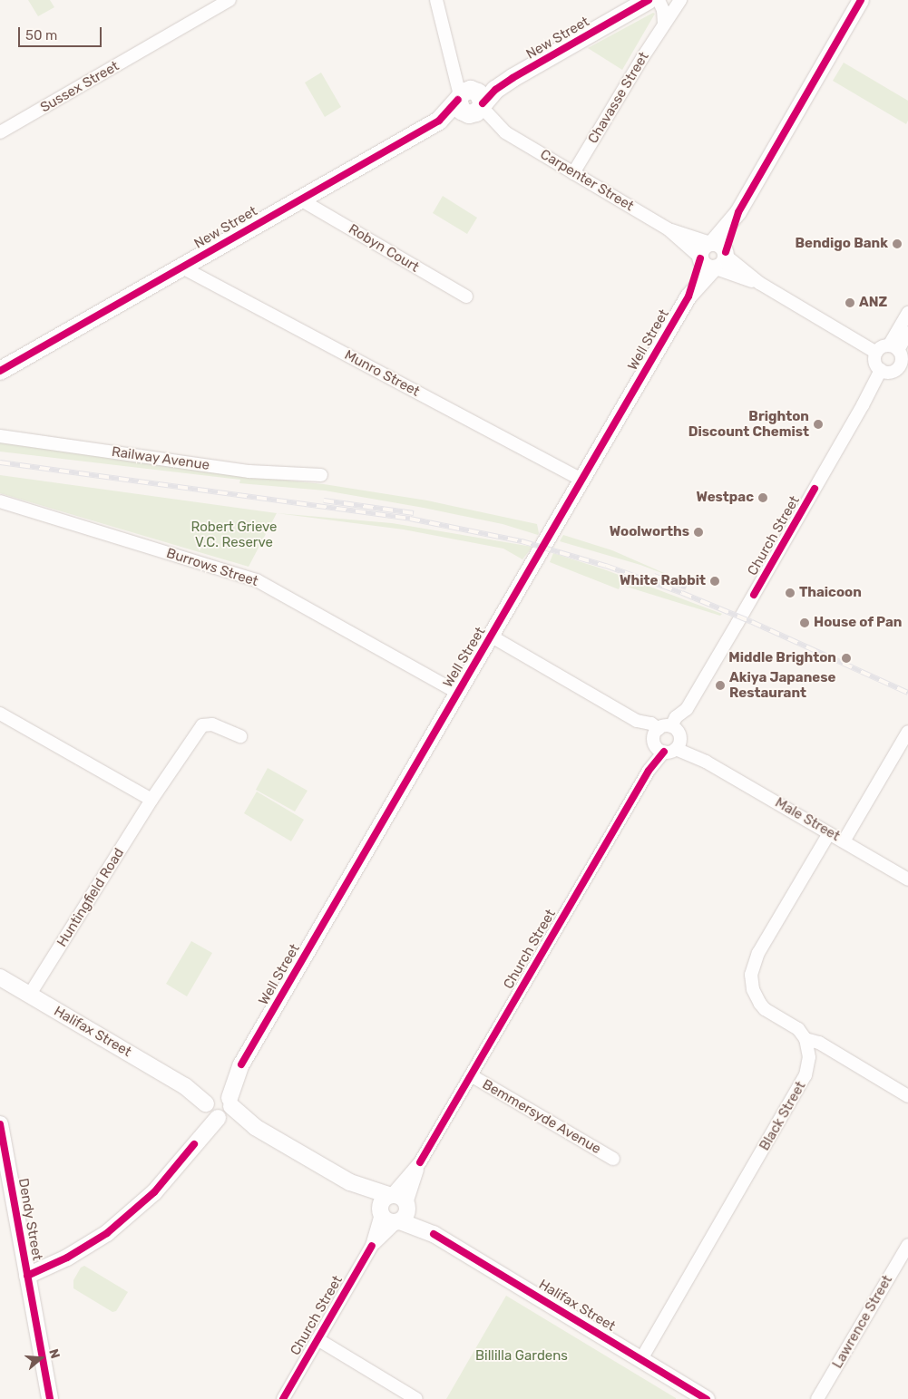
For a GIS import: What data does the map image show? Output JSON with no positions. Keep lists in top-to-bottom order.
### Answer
{
  "streets": {
    "main road": ["New Street"],
    "street": [
      "Sussex Street",
      "Chavasse Street",
      "Carpenter Street",
      "Robyn Court",
      "Well Street",
      "Munro Street",
      "Railway Avenue",
      "Church Street",
      "Burrows Street",
      "Male Street",
      "Huntingfield Road",
      "Halifax Street",
      "Black Street",
      "Bemmersyde Avenue",
      "Dendy Street",
      "Lawrence Street"
    ]
  },
  "crossings": [
    ["New Street", "Carpenter Street"],
    ["New Street", "Robyn Court"],
    ["New Street", "Munro Street"],
    ["Chavasse Street", "Carpenter Street"],
    ["Carpenter Street", "Well Street"],
    ["Carpenter Street", "Church Street"],
    ["Well Street", "Munro Street"],
    ["Well Street", "Burrows Street"],
    ["Well Street", "Male Street"],
    ["Well Street", "Halifax Street"],
    ["Well Street", "Dendy Street"],
    ["Church Street", "Male Street"],
    ["Church Street", "Halifax Street"],
    ["Church Street", "Bemmersyde Avenue"],
    ["Huntingfield Road", "Halifax Street"],
    ["Halifax Street", "Black Street"]
  ],
  "parks": ["Robert Grieve V.C. Reserve", "Billilla Gardens"],
  "places": [
    "Bendigo Bank",
    "ANZ",
    "Brighton Discount Chemist",
    "Westpac",
    "Woolworths",
    "White Rabbit",
    "Thaicoon",
    "House of Pan",
    "Middle Brighton",
    "Akiya Japanese Restaurant"
  ],
  "scale_bar": "50 m",
  "north": "right"
}
